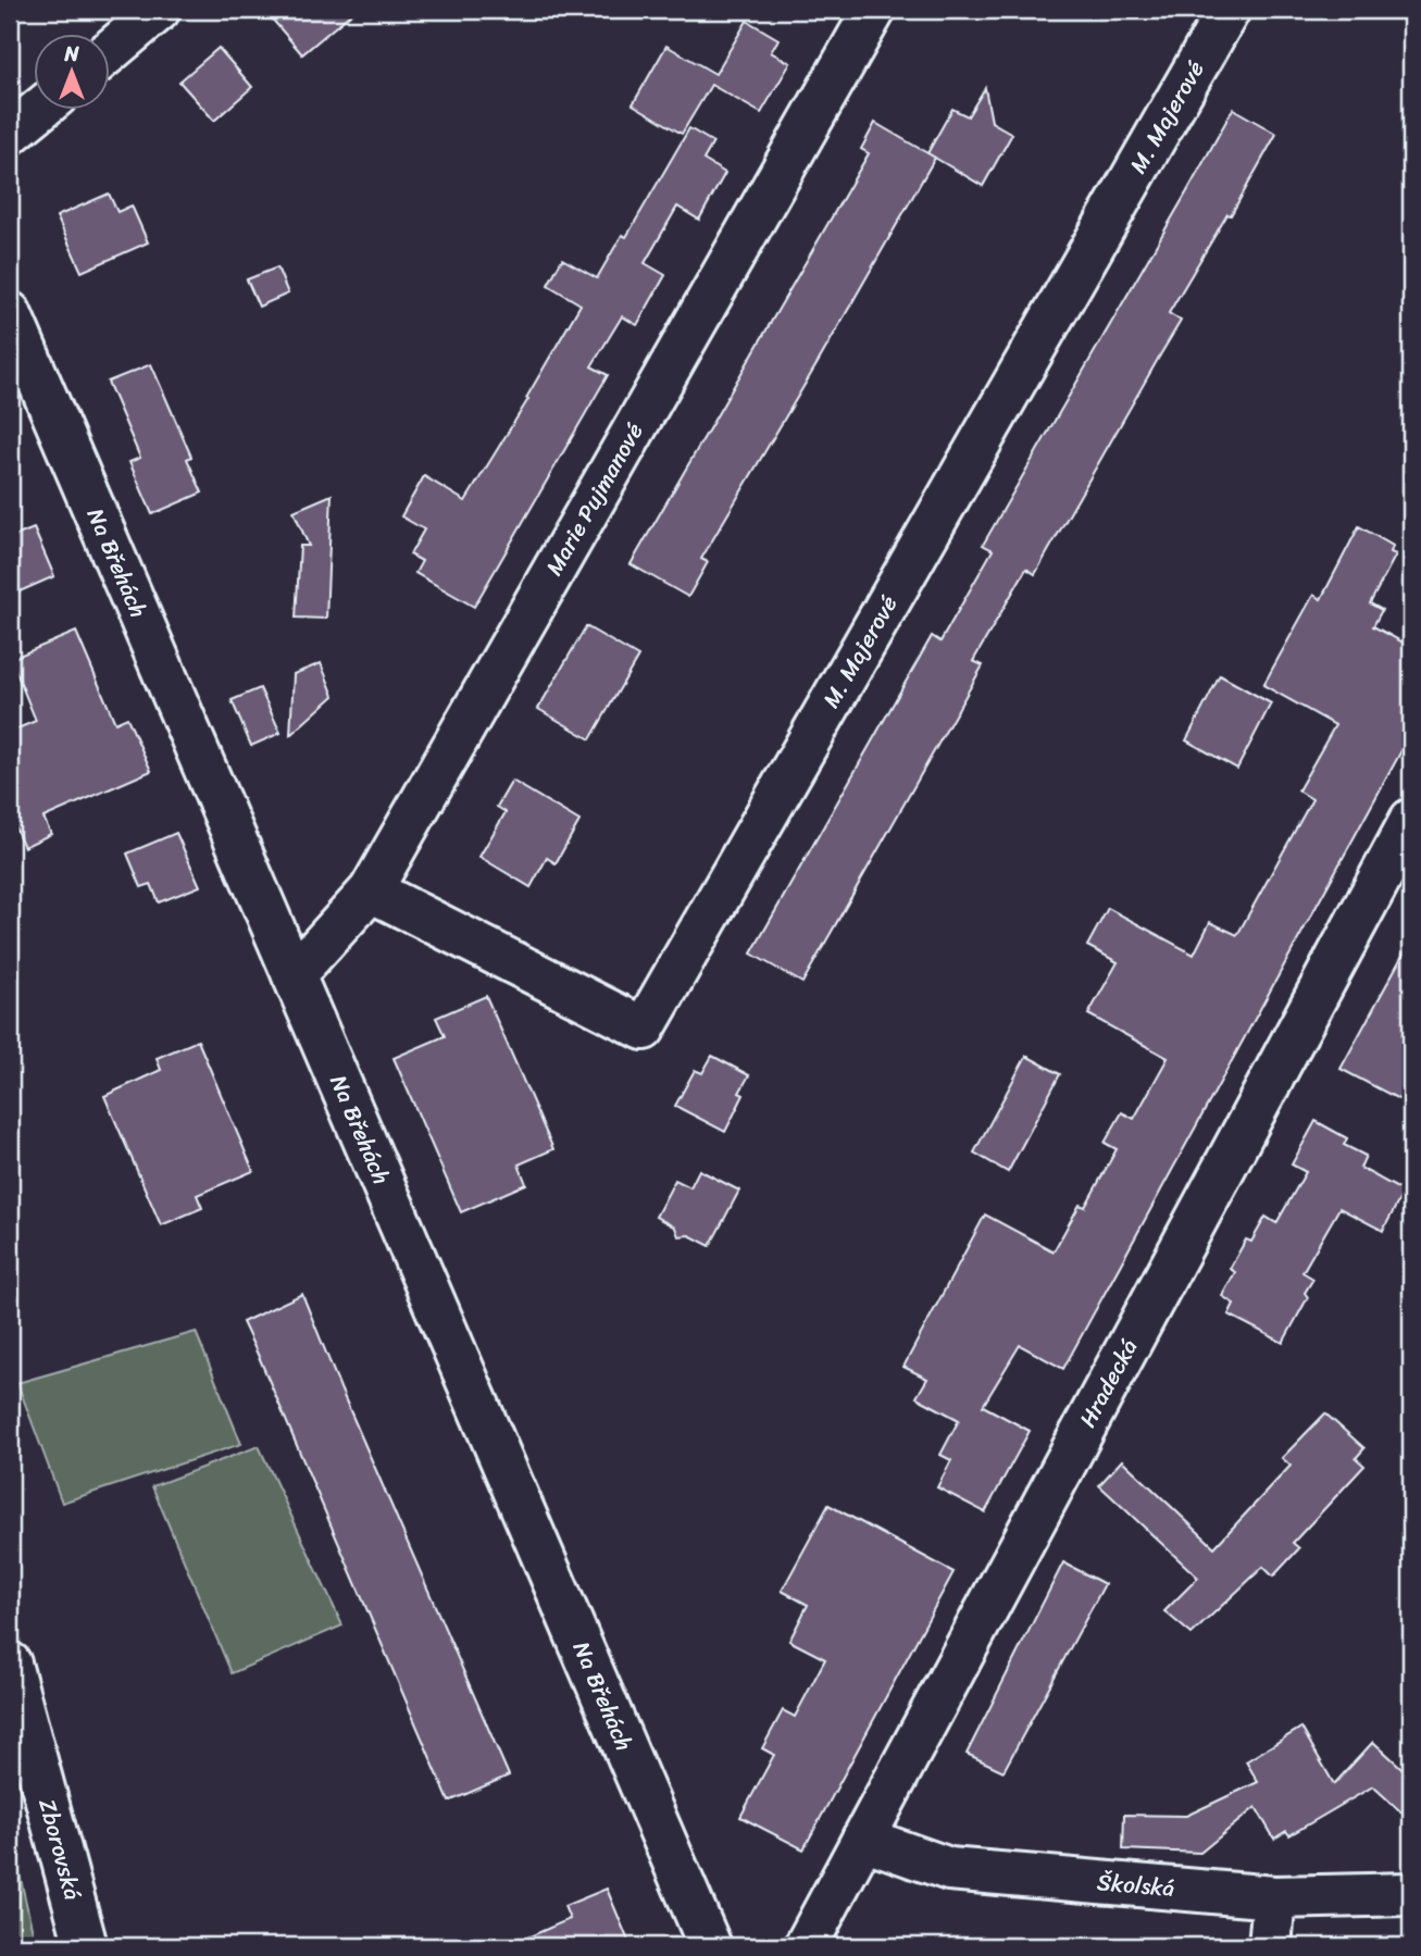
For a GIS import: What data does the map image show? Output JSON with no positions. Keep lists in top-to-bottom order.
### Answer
{
  "streets": {
    "street": [
      "M. Majerové",
      "Marie Pujmanové",
      "Na Břehách",
      "Hradecká",
      "Zborovská",
      "Školská"
    ]
  },
  "crossings": [
    ["M. Majerové", "Marie Pujmanové"],
    ["Marie Pujmanové", "Na Břehách"],
    ["Hradecká", "Školská"]
  ],
  "north": "top"
}
